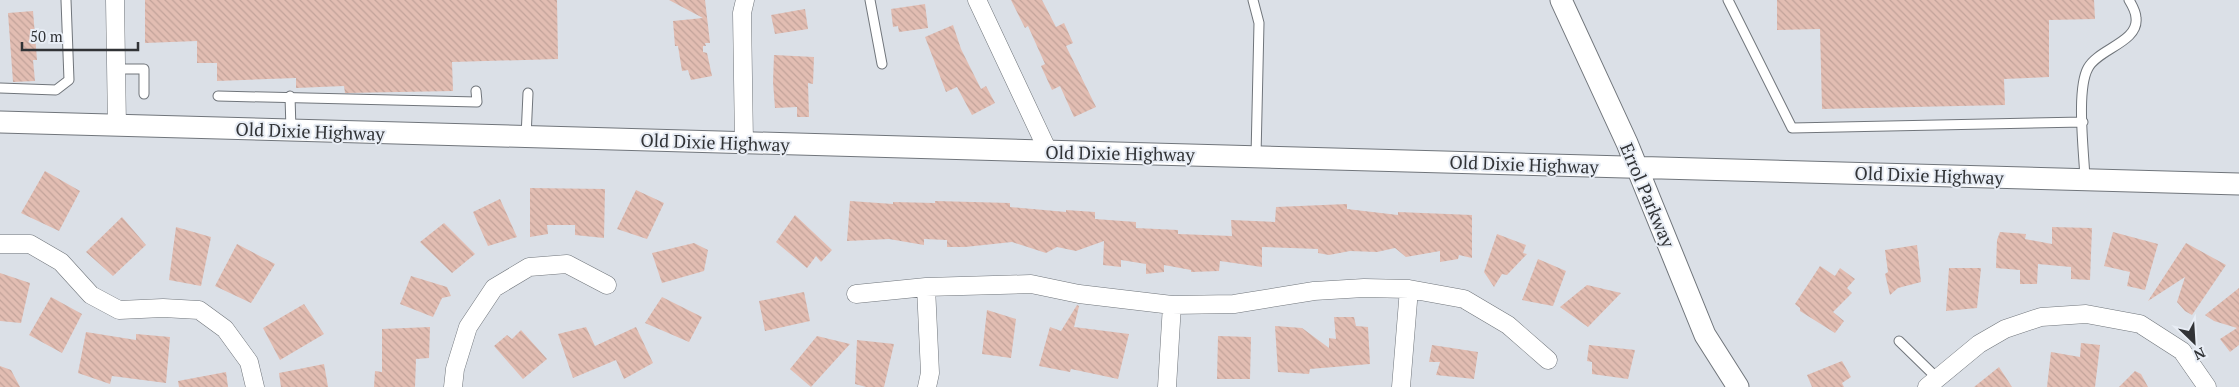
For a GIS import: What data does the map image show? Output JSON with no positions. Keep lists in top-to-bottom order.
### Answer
{
  "streets": {
    "street": ["Old Dixie Highway", "Errol Parkway"]
  },
  "crossings": [
    ["Old Dixie Highway", "Errol Parkway"]
  ],
  "scale_bar": "50 m",
  "north": "bottom right"
}
